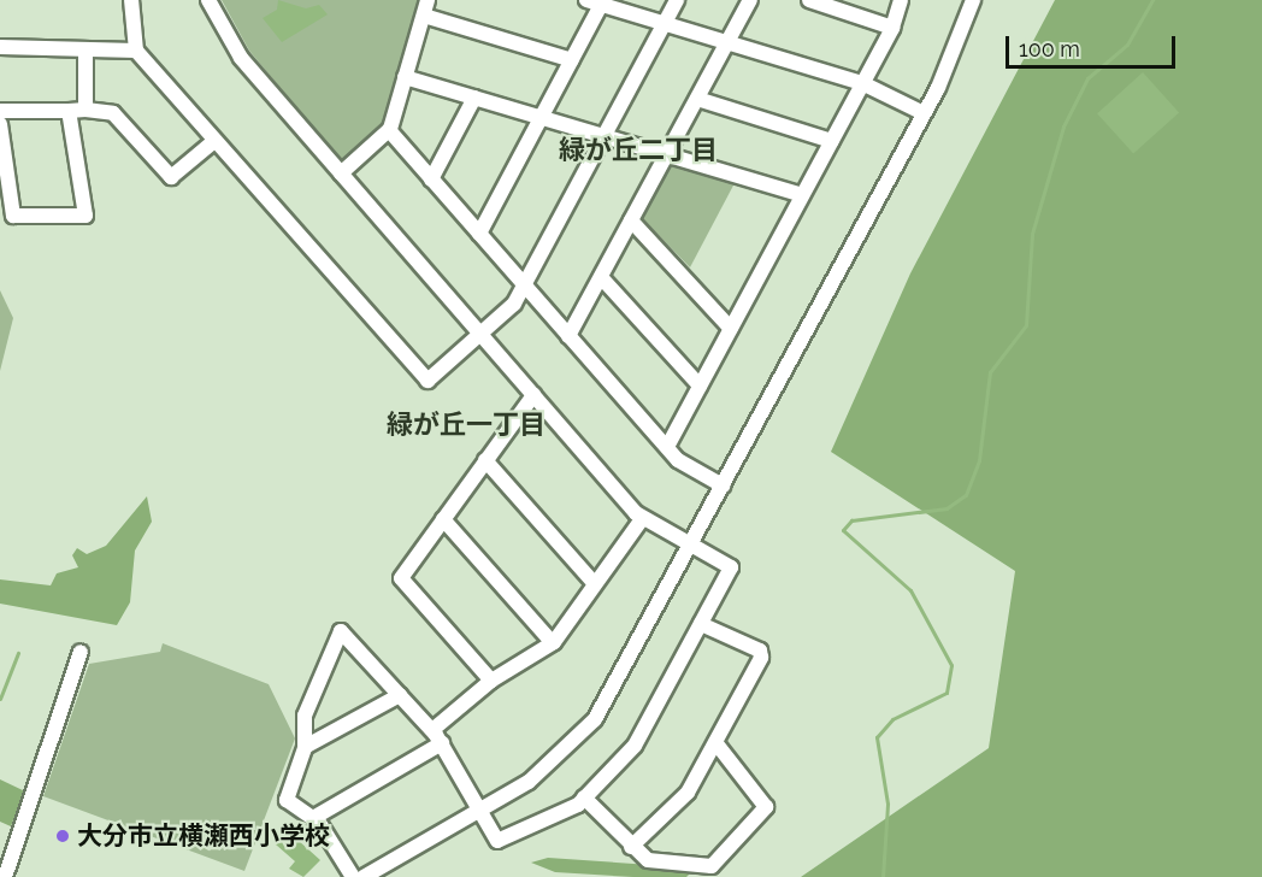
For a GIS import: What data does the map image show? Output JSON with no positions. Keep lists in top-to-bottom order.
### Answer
{
  "districts": ["緑が丘二丁目", "緑が丘一丁目"],
  "places": ["大分市立横瀬西小学校"],
  "scale_bar": "100 m"
}
